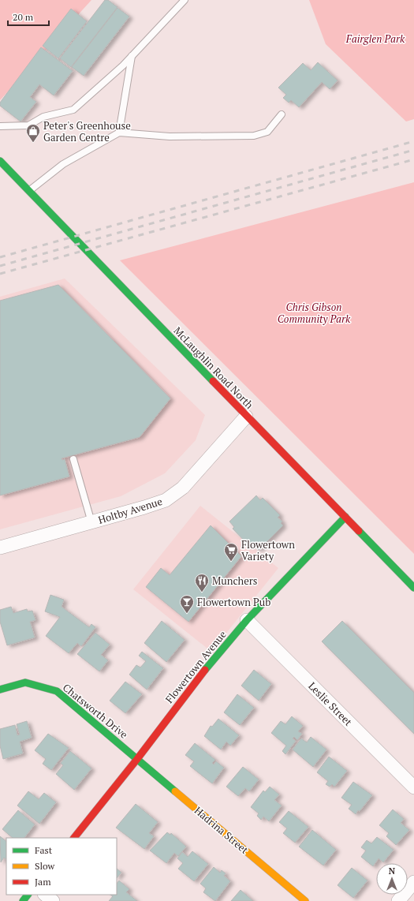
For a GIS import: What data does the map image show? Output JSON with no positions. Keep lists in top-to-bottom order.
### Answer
{
  "streets": {
    "street": [
      "McLaughlin Road North",
      "Holtby Avenue",
      "Flowertown Avenue",
      "Leslie Street",
      "Chatsworth Drive",
      "Hadrina Street"
    ]
  },
  "crossings": [
    ["McLaughlin Road North", "Holtby Avenue"],
    ["McLaughlin Road North", "Flowertown Avenue"],
    ["Flowertown Avenue", "Leslie Street"],
    ["Flowertown Avenue", "Chatsworth Drive"],
    ["Flowertown Avenue", "Hadrina Street"],
    ["Chatsworth Drive", "Hadrina Street"]
  ],
  "parks": ["Fairglen Park", "Chris Gibson Community Park"],
  "places": {
    "shop": ["Peter's Greenhouse Garden Centre"],
    "supermarket": ["Flowertown Variety"],
    "restaurant": ["Munchers"],
    "bar": ["Flowertown Pub"]
  },
  "legend": ["Fast", "Slow", "Jam"],
  "scale_bar": "20 m",
  "north": "top"
}
